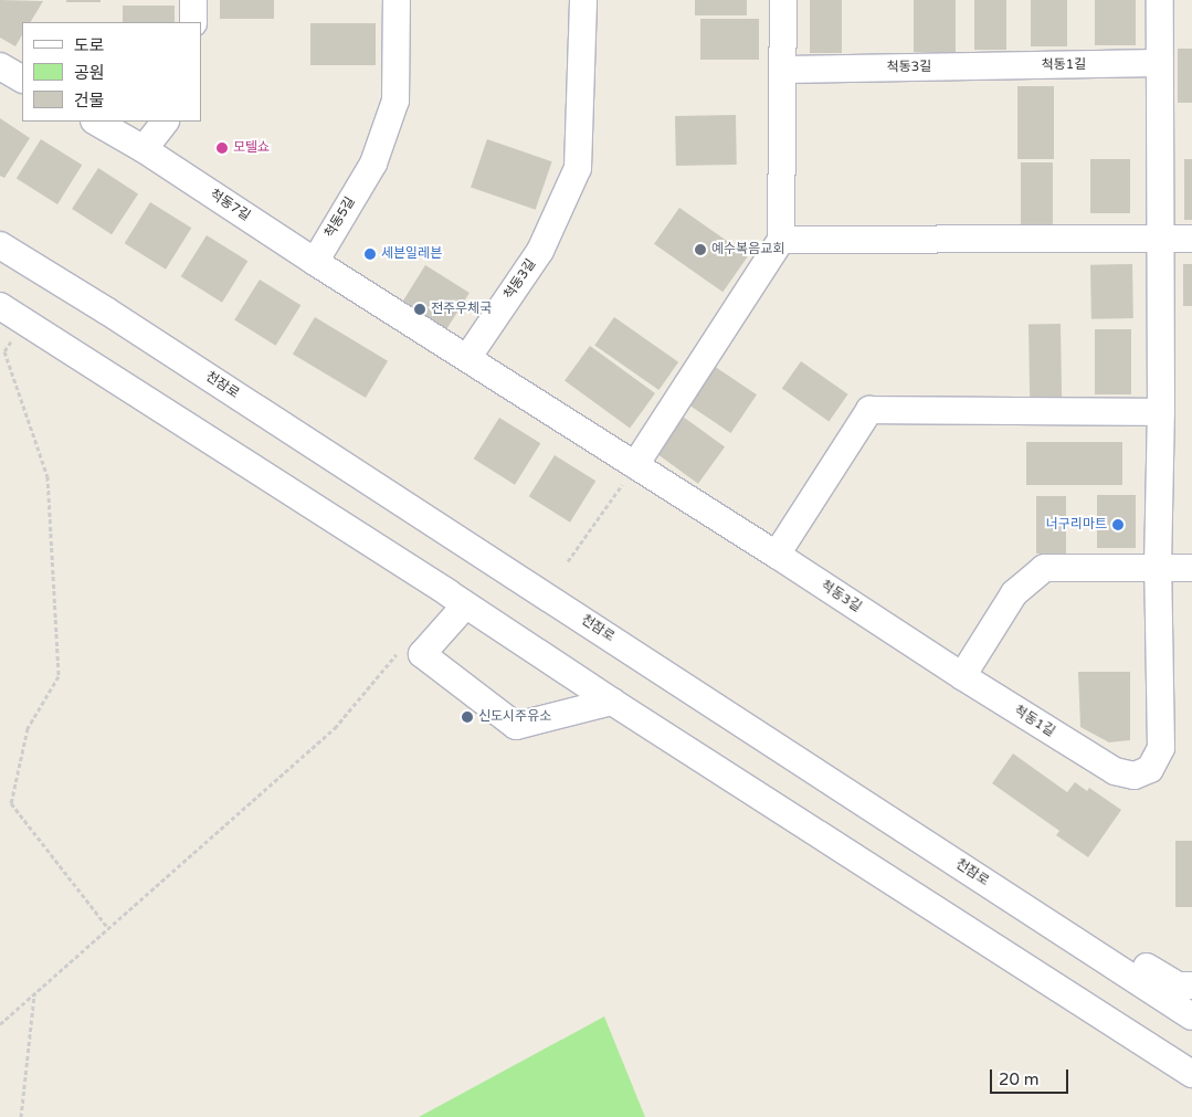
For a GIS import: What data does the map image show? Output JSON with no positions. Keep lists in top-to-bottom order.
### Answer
{
  "streets": {
    "street": [
      "척동1길",
      "척동3길",
      "척동7길",
      "척동5길",
      "천잠로"
    ]
  },
  "crossings": [
    ["척동1길", "척동3길"],
    ["척동7길", "척동5길"]
  ],
  "places": [
    "모텔쇼",
    "예수복음교회",
    "세븐일레븐",
    "전주우체국",
    "너구리마트",
    "신도시주유소"
  ],
  "legend": ["도로", "공원", "건물"],
  "scale_bar": "20 m"
}
